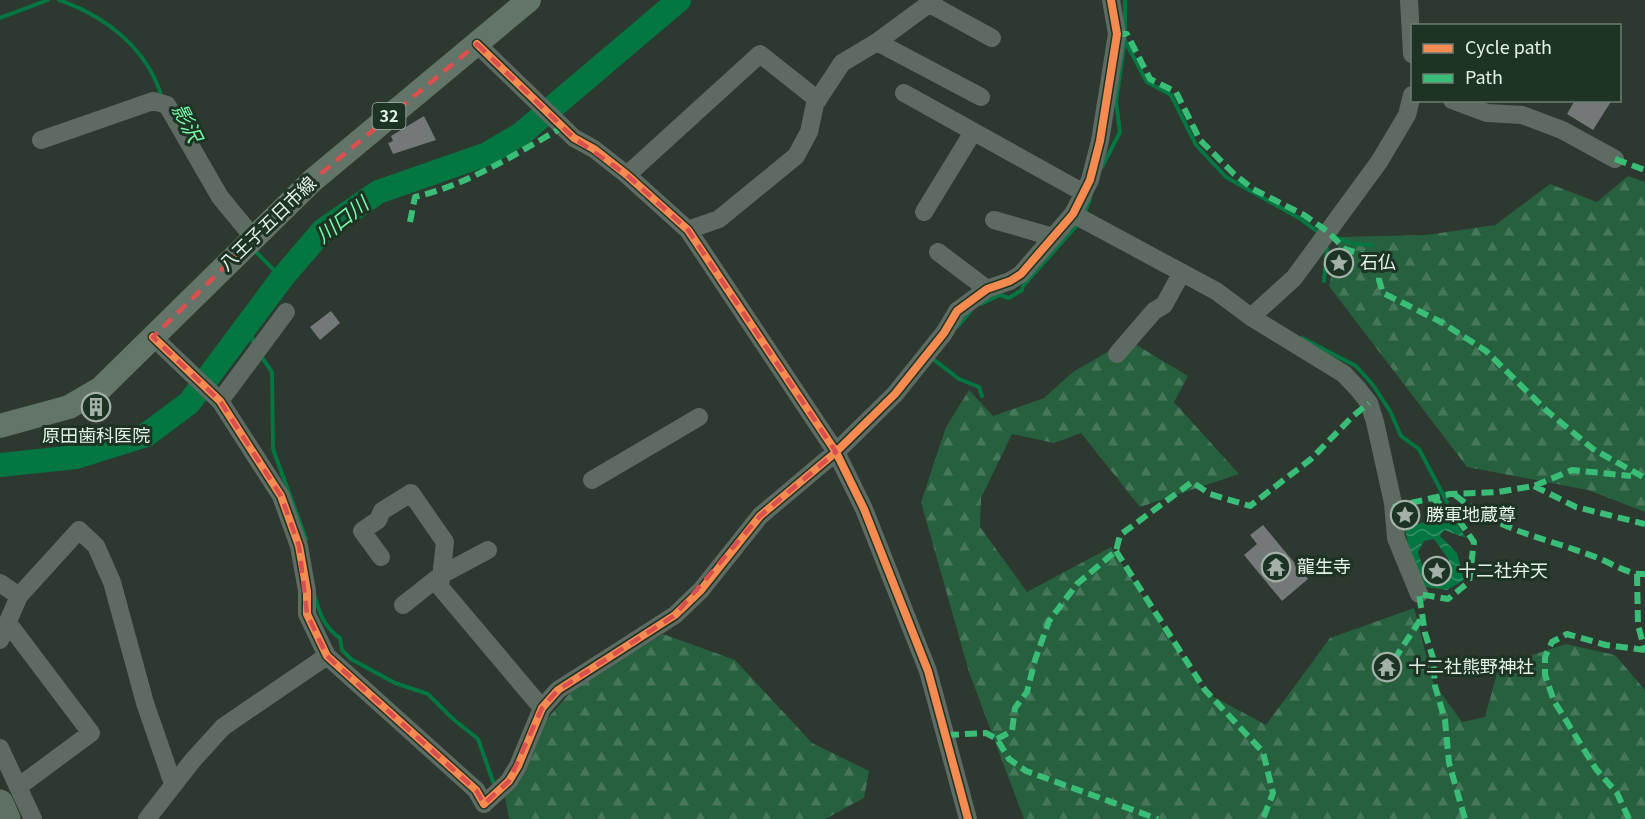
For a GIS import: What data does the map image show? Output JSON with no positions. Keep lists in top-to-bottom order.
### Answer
{
  "streets": {
    "main road": ["32", "八王子五日市線"]
  },
  "water": ["影沢", "川口川"],
  "places": {
    "place": ["石仏", "勝軍地蔵尊", "十二社弁天"],
    "building": ["原田歯科医院"],
    "temple": ["龍生寺", "十二社熊野神社"]
  },
  "legend": ["Cycle path", "Path"]
}
